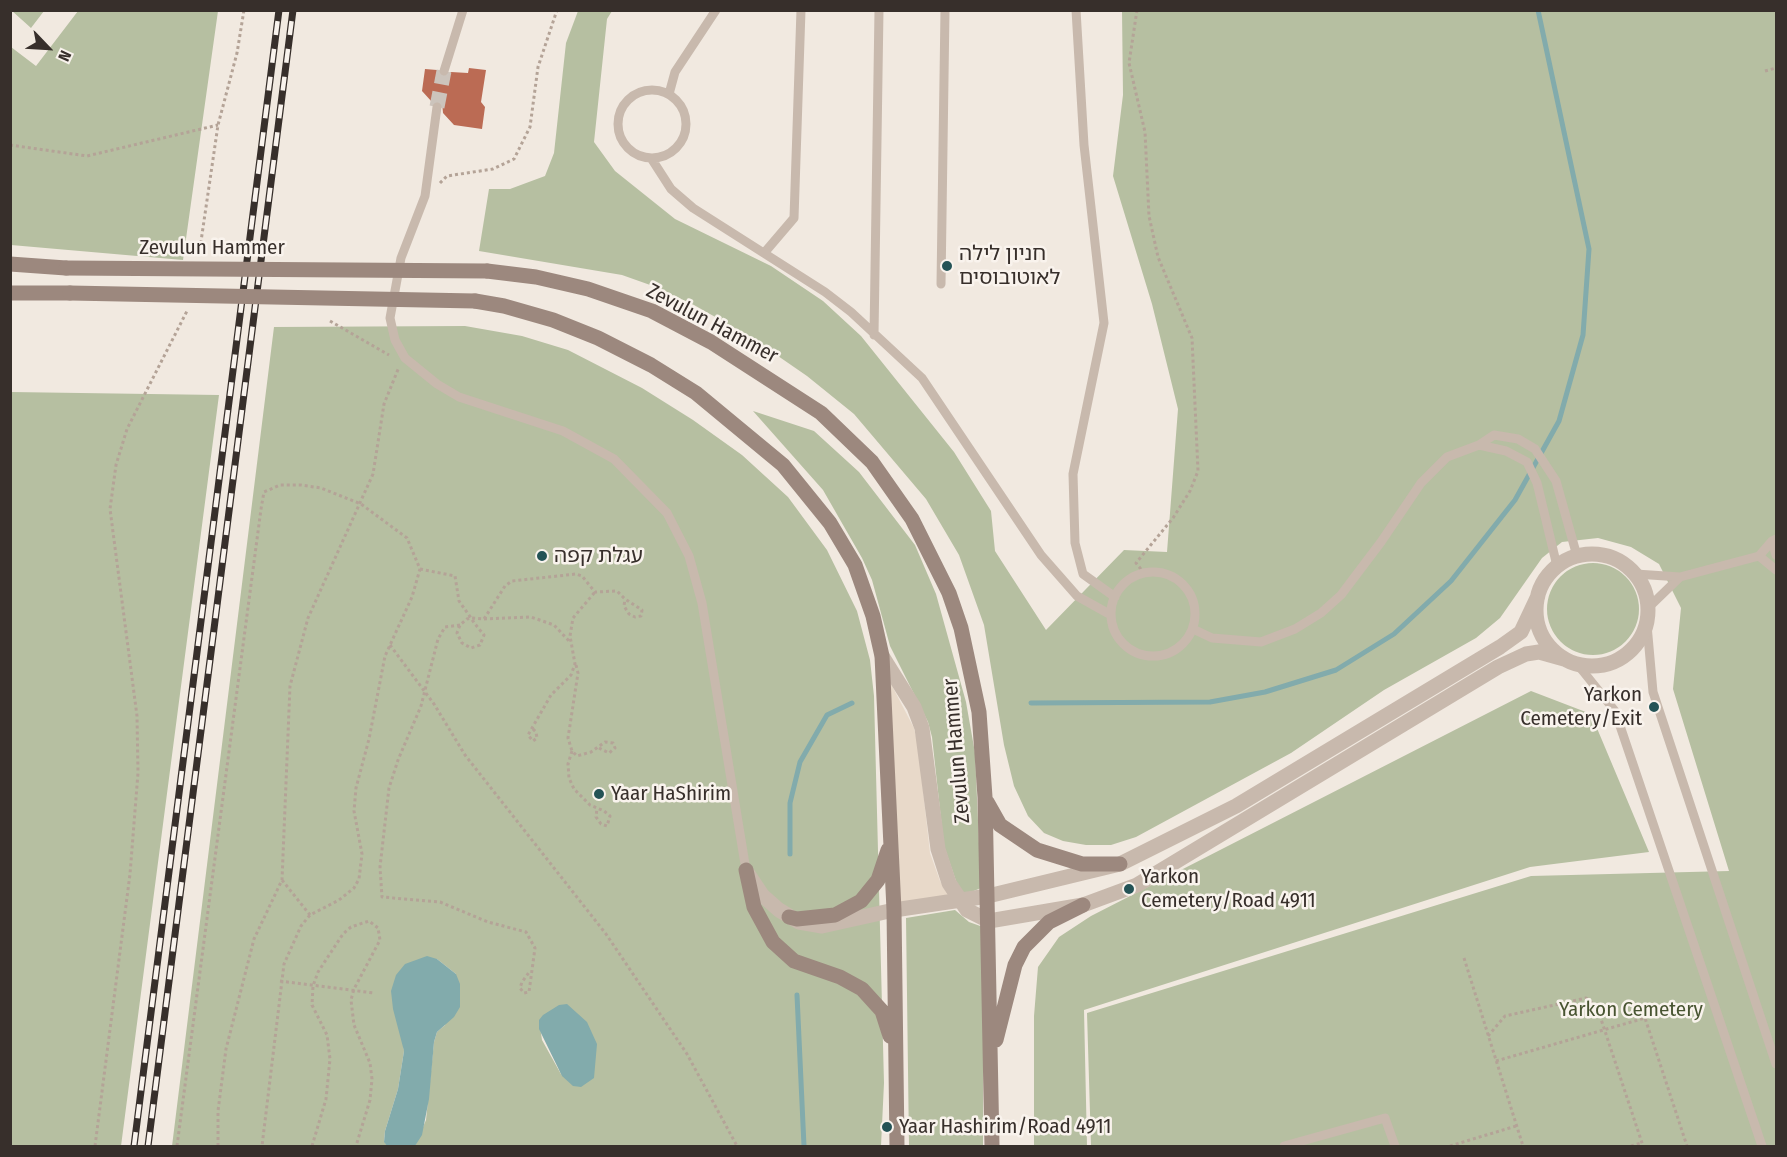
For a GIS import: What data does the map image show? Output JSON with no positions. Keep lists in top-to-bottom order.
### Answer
{
  "streets": {
    "main road": ["Zevulun Hammer"]
  },
  "parks": ["Yarkon Cemetery"],
  "places": [
    "חניון לילה לאוטובוסים",
    "עגלת קפה",
    "Yarkon Cemetery/Exit",
    "Yaar HaShirim",
    "Yarkon Cemetery/Road 4911",
    "Yaar Hashirim/Road 4911"
  ],
  "north": "bottom right"
}
